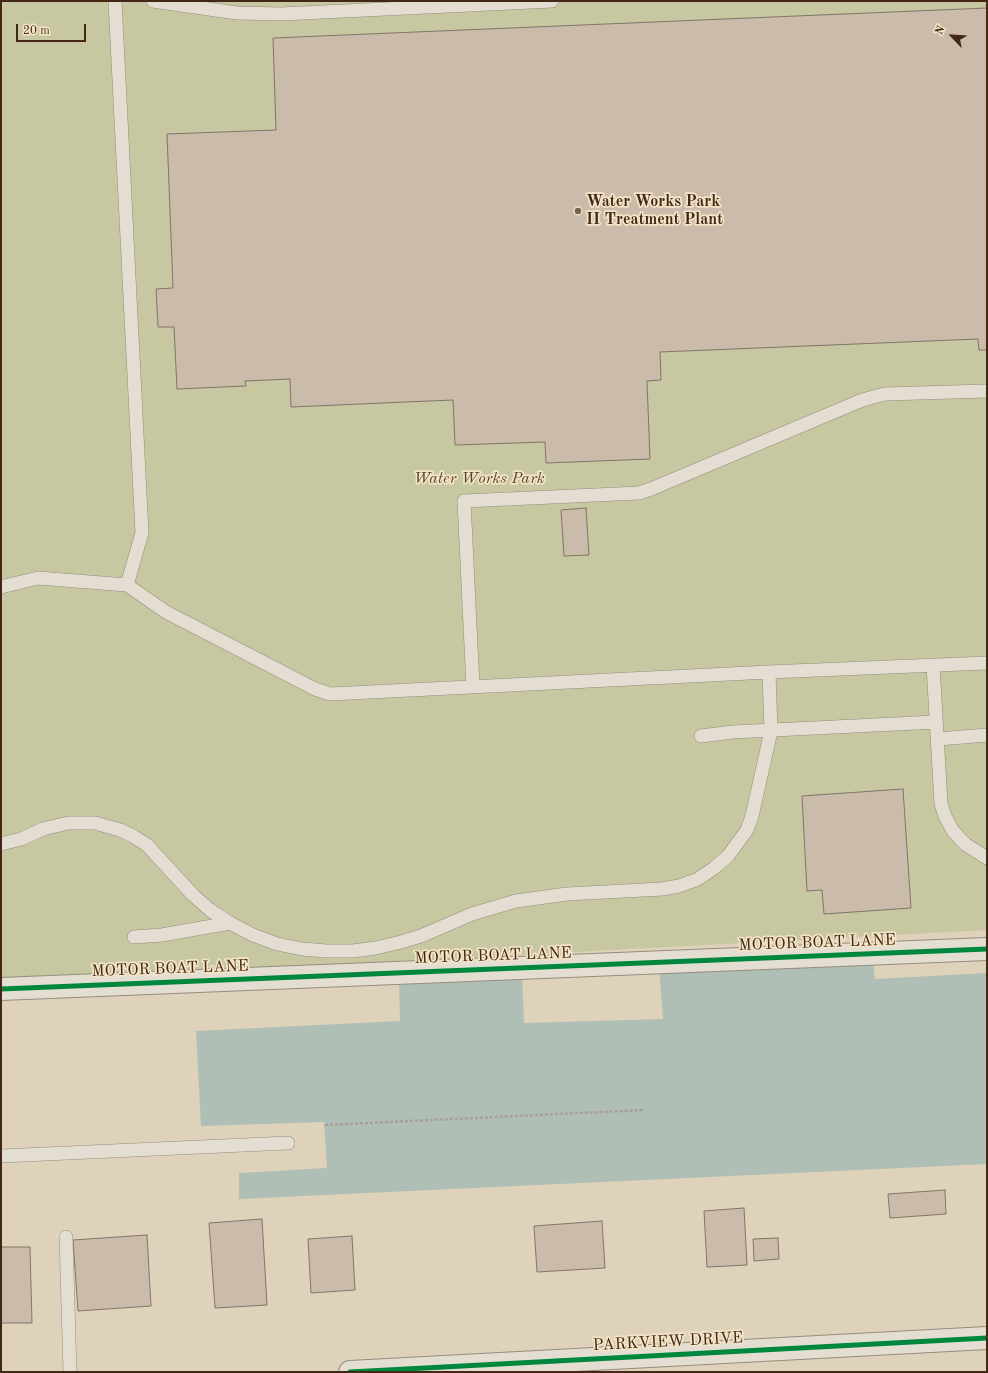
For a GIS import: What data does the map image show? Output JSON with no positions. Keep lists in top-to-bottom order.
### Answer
{
  "streets": {
    "street": ["MOTOR BOAT LANE", "PARKVIEW DRIVE"]
  },
  "parks": ["Water Works Park"],
  "places": ["Water Works Park II Treatment Plant"],
  "scale_bar": "20 m",
  "north": "top left"
}
